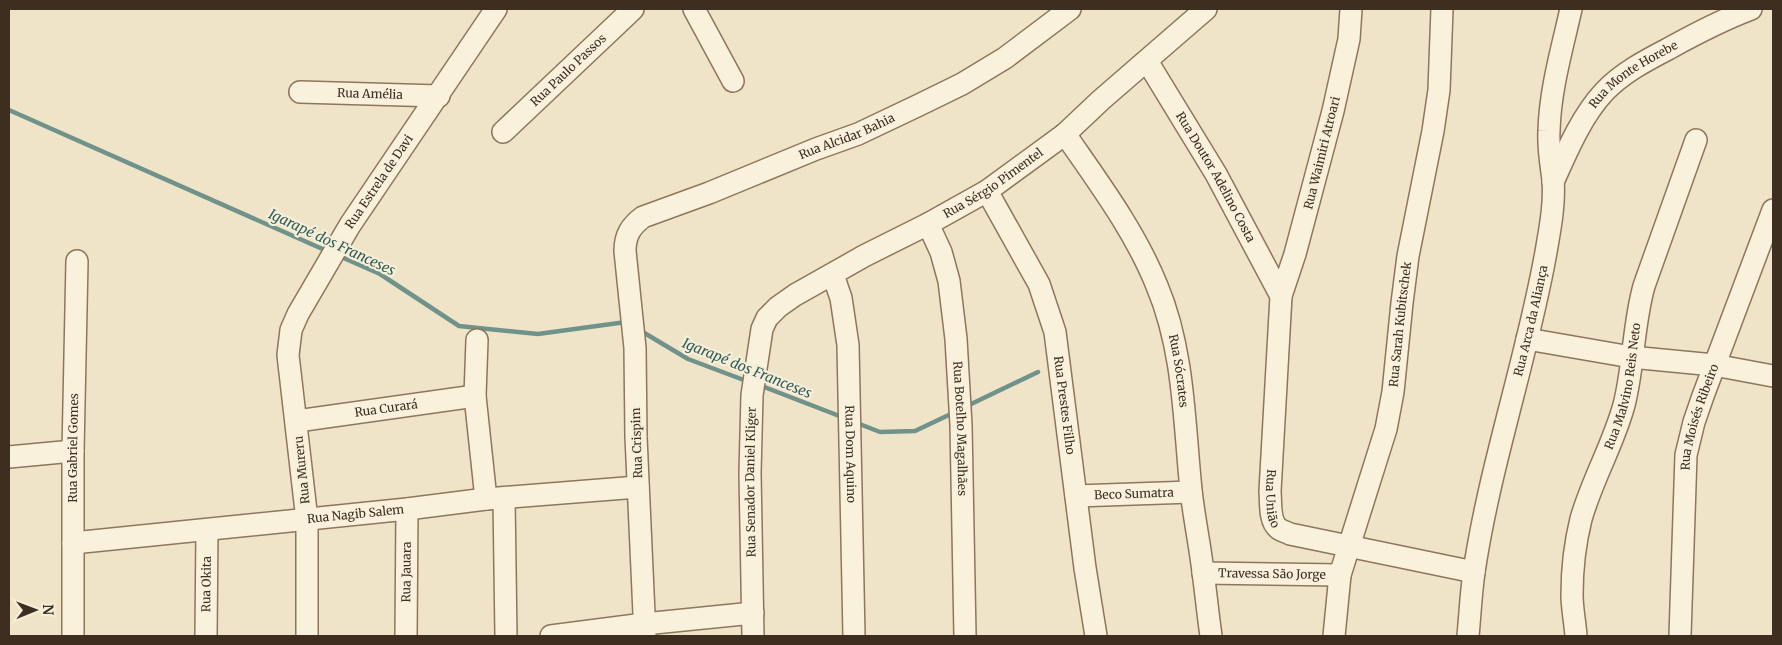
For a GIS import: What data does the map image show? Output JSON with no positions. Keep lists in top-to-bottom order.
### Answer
{
  "streets": {
    "street": [
      "Rua Paulo Passos",
      "Rua Monte Horebe",
      "Rua Amélia",
      "Rua Alcidar Bahia",
      "Rua Waimiri Atroari",
      "Rua Doutor Adelino Costa",
      "Rua Estrela de Davi",
      "Rua Sérgio Pimentel",
      "Rua Arca da Aliança",
      "Rua Sarah Kubitschek",
      "Rua Sócrates",
      "Rua Malvino Reis Neto",
      "Rua Prestes Filho",
      "Rua Curará",
      "Rua Moisés Ribeiro",
      "Rua Botelho Magalhães",
      "Rua Crispim",
      "Rua Gabriel Gomes",
      "Rua Dom Aquino",
      "Rua Mureru",
      "Rua Senador Daniel Kliger",
      "Beco Sumatra",
      "Rua União",
      "Rua Nagib Salem",
      "Rua Jauara",
      "Travessa São Jorge",
      "Rua Okita"
    ]
  },
  "crossings": [
    ["Rua Monte Horebe", "Rua Arca da Aliança"],
    ["Rua Amélia", "Rua Estrela de Davi"],
    ["Rua Alcidar Bahia", "Rua Crispim"],
    ["Rua Waimiri Atroari", "Rua Doutor Adelino Costa"],
    ["Rua Waimiri Atroari", "Rua União"],
    ["Rua Doutor Adelino Costa", "Rua Sérgio Pimentel"],
    ["Rua Doutor Adelino Costa", "Rua União"],
    ["Rua Estrela de Davi", "Rua Mureru"],
    ["Rua Sérgio Pimentel", "Rua Sócrates"],
    ["Rua Sérgio Pimentel", "Rua Prestes Filho"],
    ["Rua Sérgio Pimentel", "Rua Botelho Magalhães"],
    ["Rua Sérgio Pimentel", "Rua Dom Aquino"],
    ["Rua Sérgio Pimentel", "Rua Senador Daniel Kliger"],
    ["Rua Arca da Aliança", "Rua União"],
    ["Rua Sarah Kubitschek", "Rua União"],
    ["Rua Sarah Kubitschek", "Travessa São Jorge"],
    ["Rua Sócrates", "Beco Sumatra"],
    ["Rua Sócrates", "Travessa São Jorge"],
    ["Rua Prestes Filho", "Beco Sumatra"],
    ["Rua Curará", "Rua Mureru"],
    ["Rua Crispim", "Rua Nagib Salem"],
    ["Rua Gabriel Gomes", "Rua Nagib Salem"],
    ["Rua Mureru", "Rua Nagib Salem"],
    ["Rua Nagib Salem", "Rua Jauara"],
    ["Rua Nagib Salem", "Rua Okita"]
  ],
  "water": ["Igarapé dos Franceses"],
  "north": "right"
}
